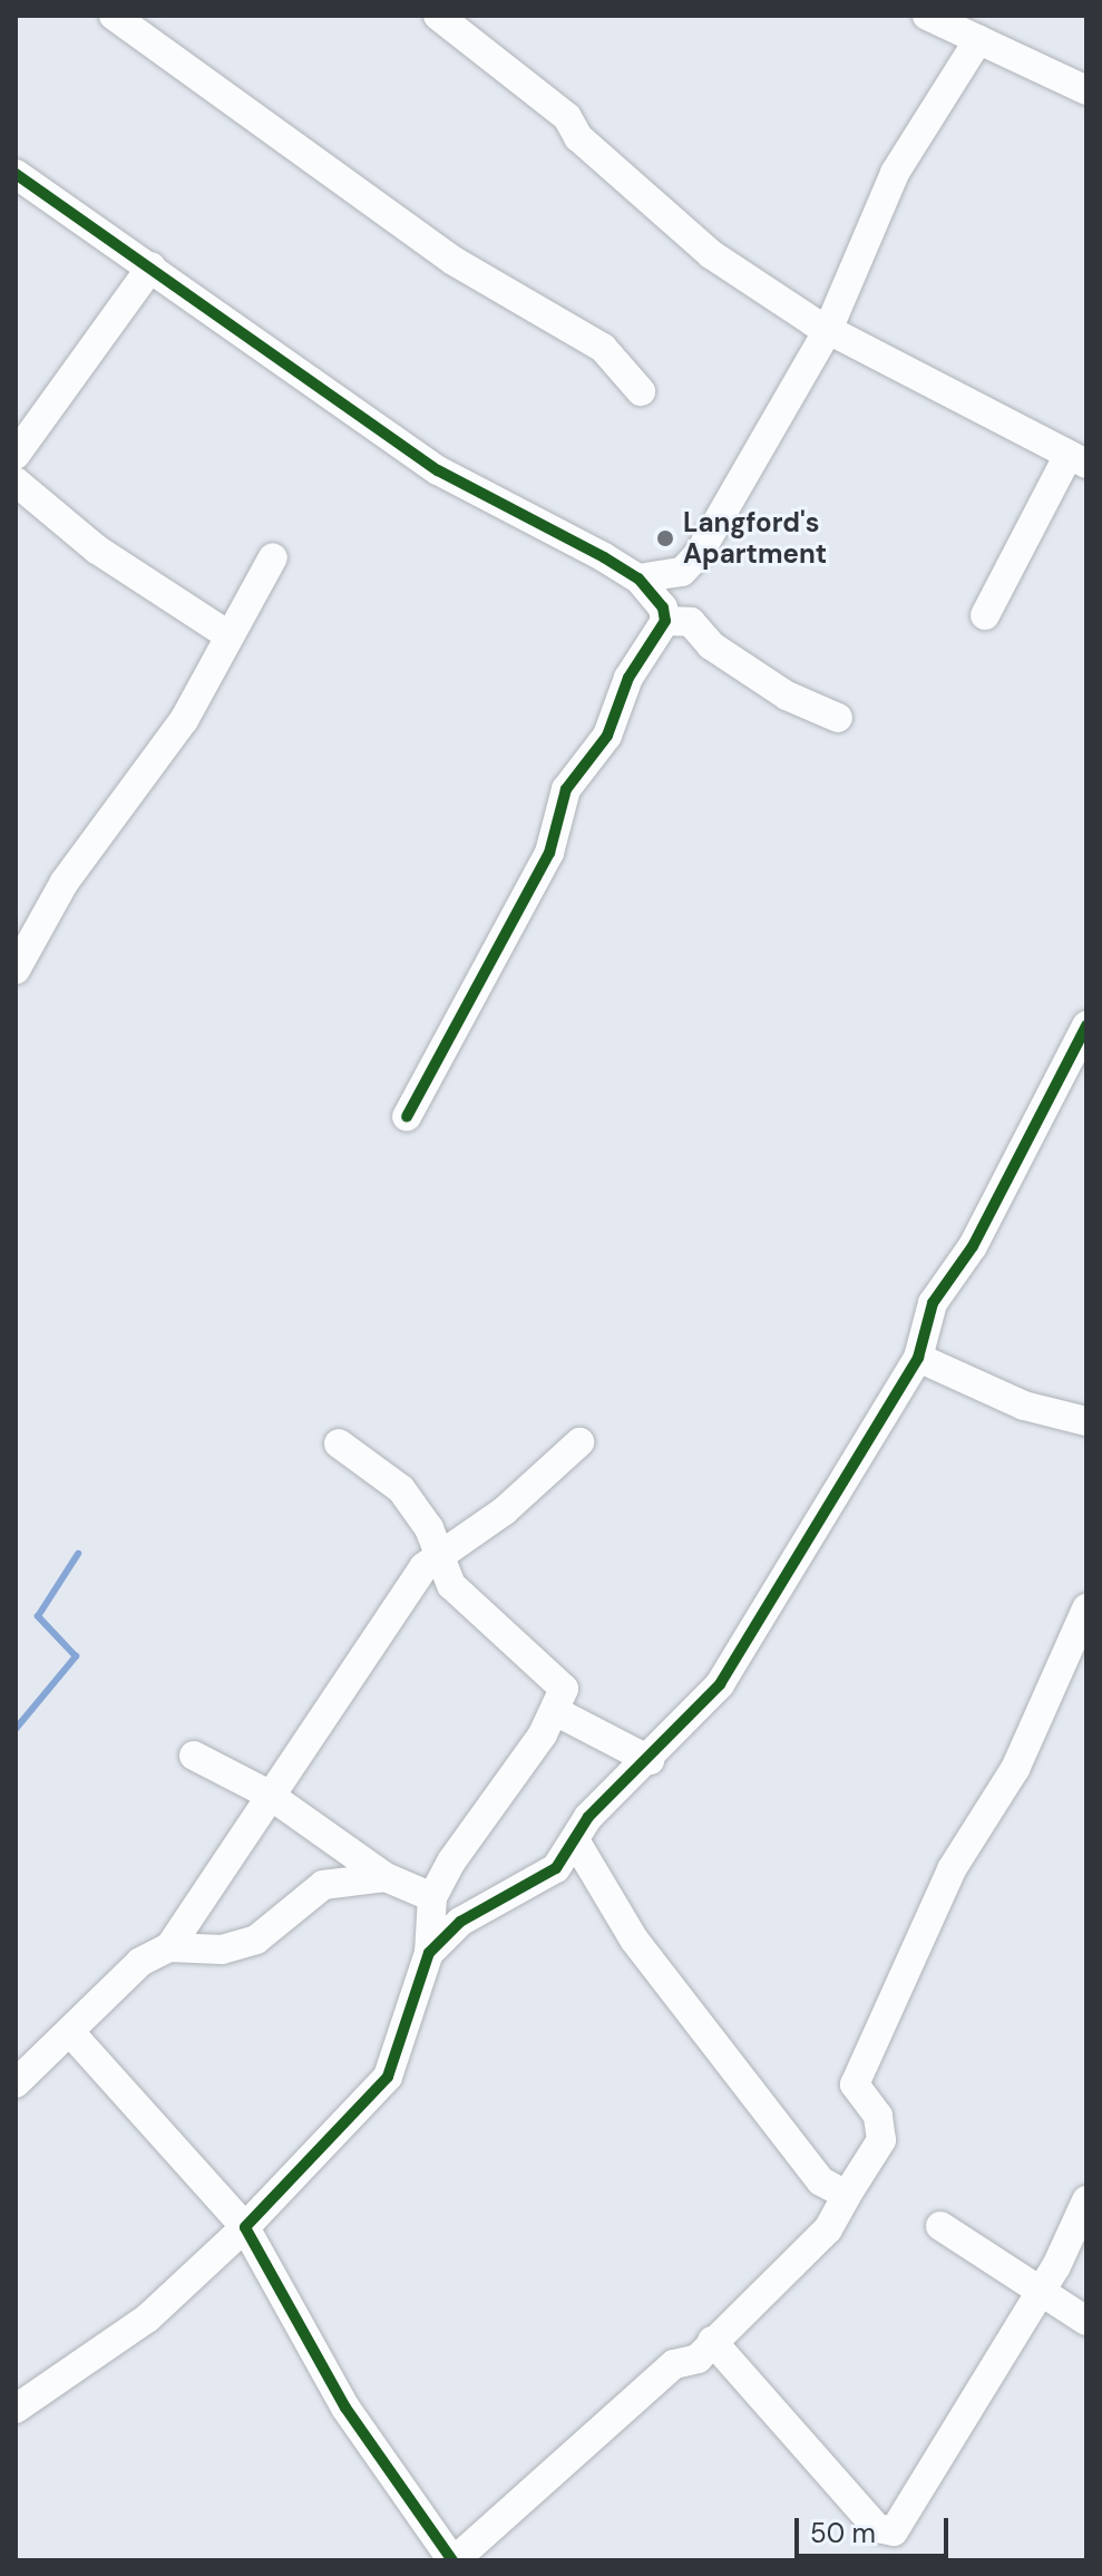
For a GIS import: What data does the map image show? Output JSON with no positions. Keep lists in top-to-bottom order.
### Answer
{
  "places": ["Langford's Apartment"],
  "scale_bar": "50 m"
}
